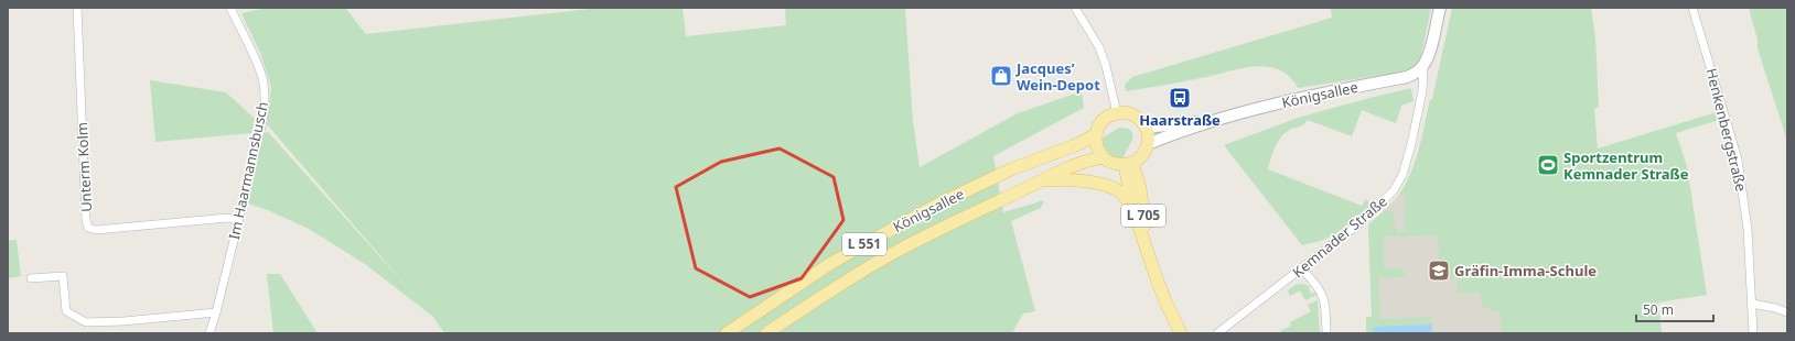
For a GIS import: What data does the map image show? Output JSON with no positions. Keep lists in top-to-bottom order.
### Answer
{
  "streets": {
    "main road": [
      "Königsallee",
      "L 705",
      "Kemnader Straße",
      "L 551"
    ],
    "street": ["Henkenbergstraße", "Unterm Kolm", "Im Haarmannsbusch"]
  },
  "crossings": [
    ["Königsallee", "L 705"],
    ["Königsallee", "Kemnader Straße"],
    ["Unterm Kolm", "Im Haarmannsbusch"]
  ],
  "places": {
    "shop": ["Jacques’ Wein-Depot"],
    "bus stop": ["Haarstraße"],
    "sports": ["Sportzentrum Kemnader Straße"],
    "school or university": ["Gräfin-Imma-Schule"]
  },
  "scale_bar": "50 m"
}
